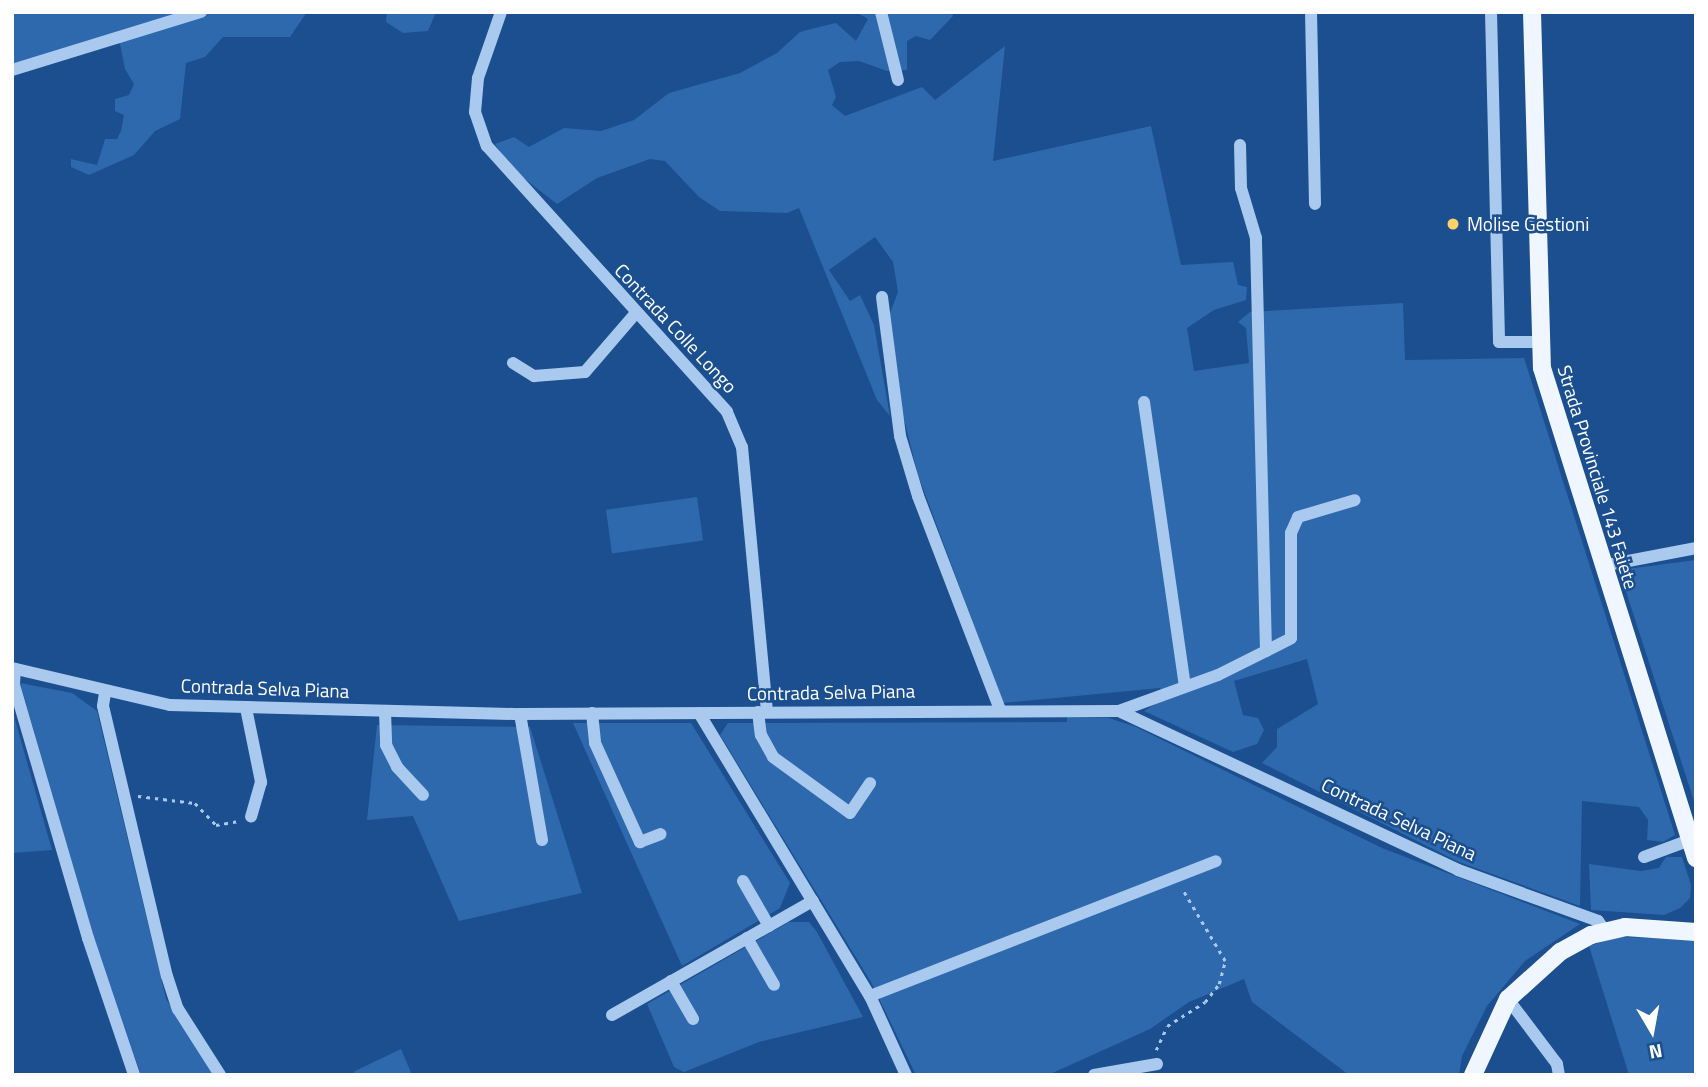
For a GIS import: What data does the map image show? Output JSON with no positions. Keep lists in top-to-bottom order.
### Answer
{
  "streets": {
    "main road": ["Strada Provinciale 143 Faiete"],
    "street": ["Contrada Colle Longo", "Contrada Selva Piana"]
  },
  "crossings": [
    ["Contrada Colle Longo", "Contrada Selva Piana"]
  ],
  "places": ["Molise Gestioni"],
  "north": "bottom"
}
